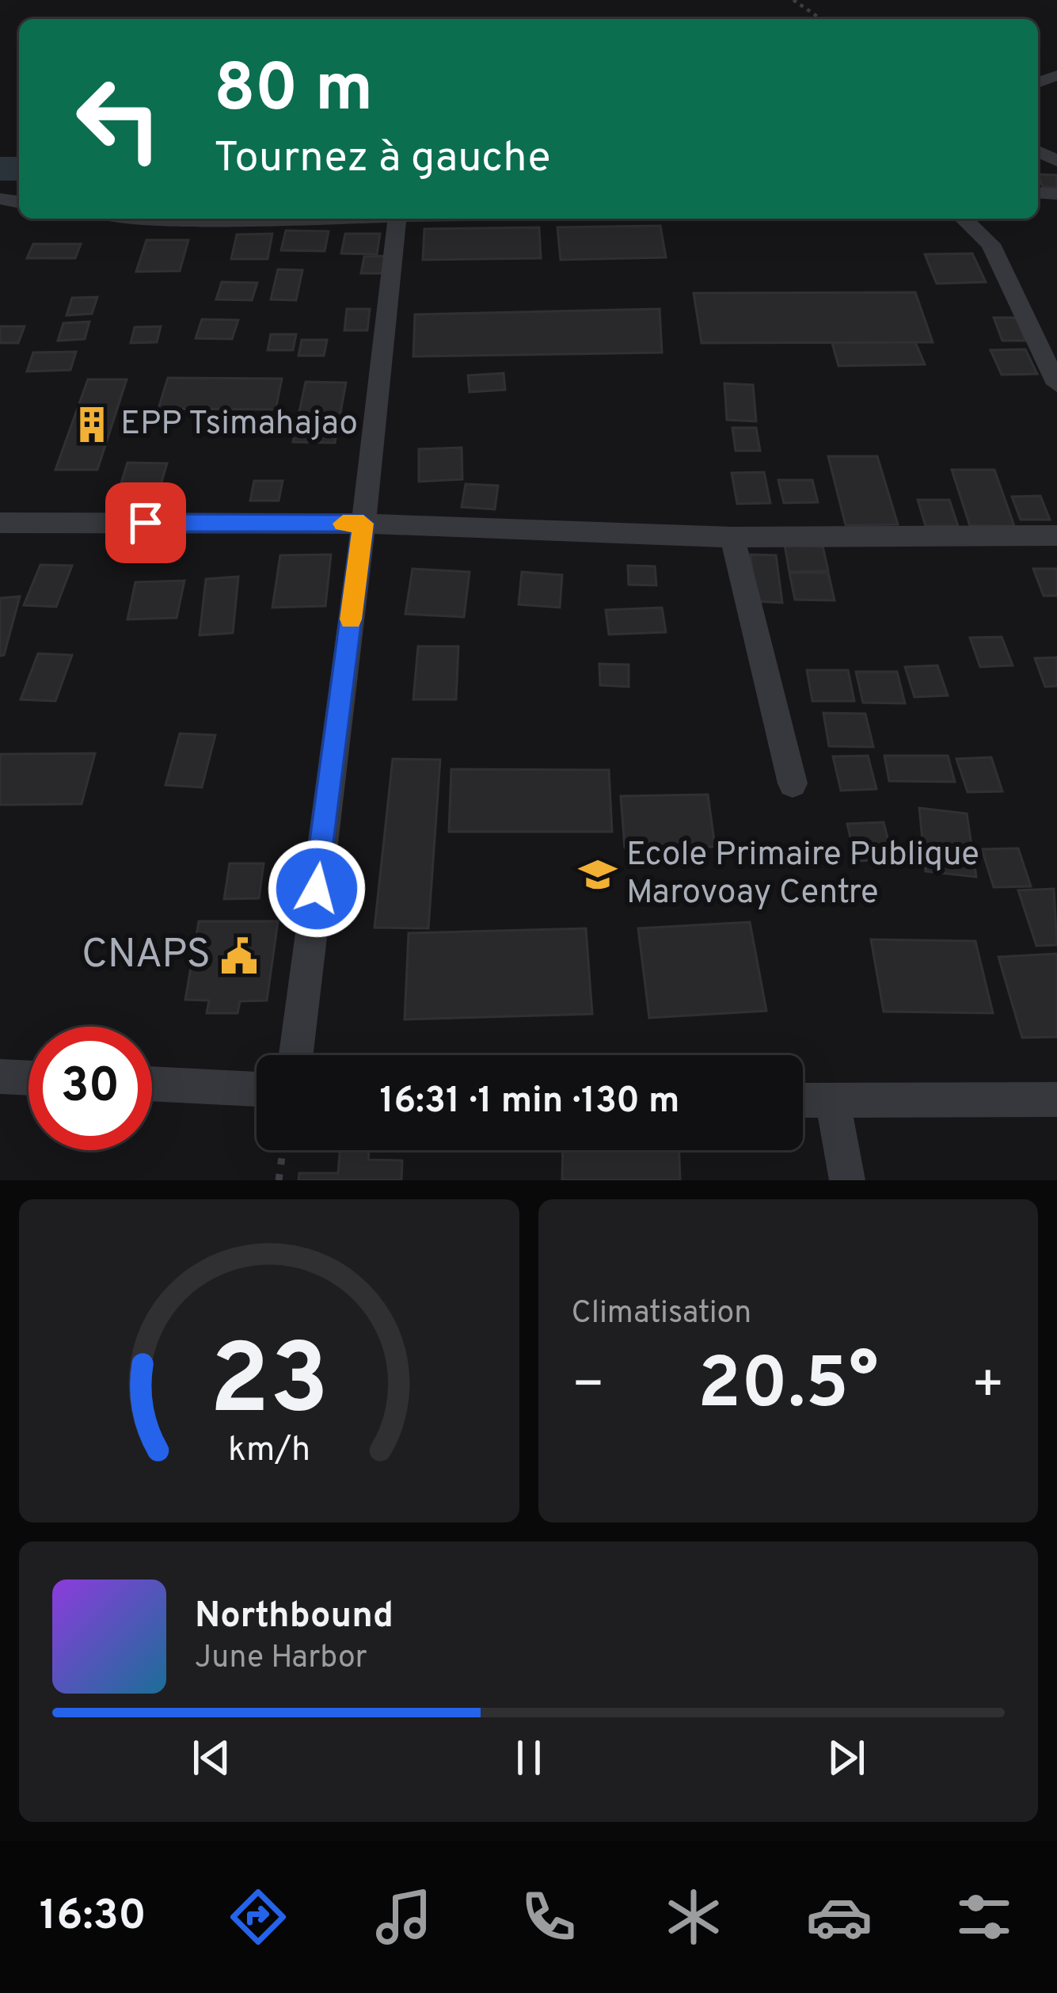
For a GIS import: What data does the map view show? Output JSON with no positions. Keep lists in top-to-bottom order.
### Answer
{
  "places": {
    "building": ["EPP Tsimahajao"],
    "school or university": ["Ecole Primaire Publique Marovoay Centre"],
    "public building": ["CNAPS"]
  },
  "page": {
    "turn": ["80 m", "Tournez à gauche"],
    "limit": "30",
    "trip": "16:31 · 1 min · 130 m",
    "tile": "Climatisation",
    "heat": ["−", "20.5°", "+"],
    "song": ["Northbound", "June Harbor"],
    "tabs": "16:30",
    "gauge": ["23", "km/h"]
  }
}
